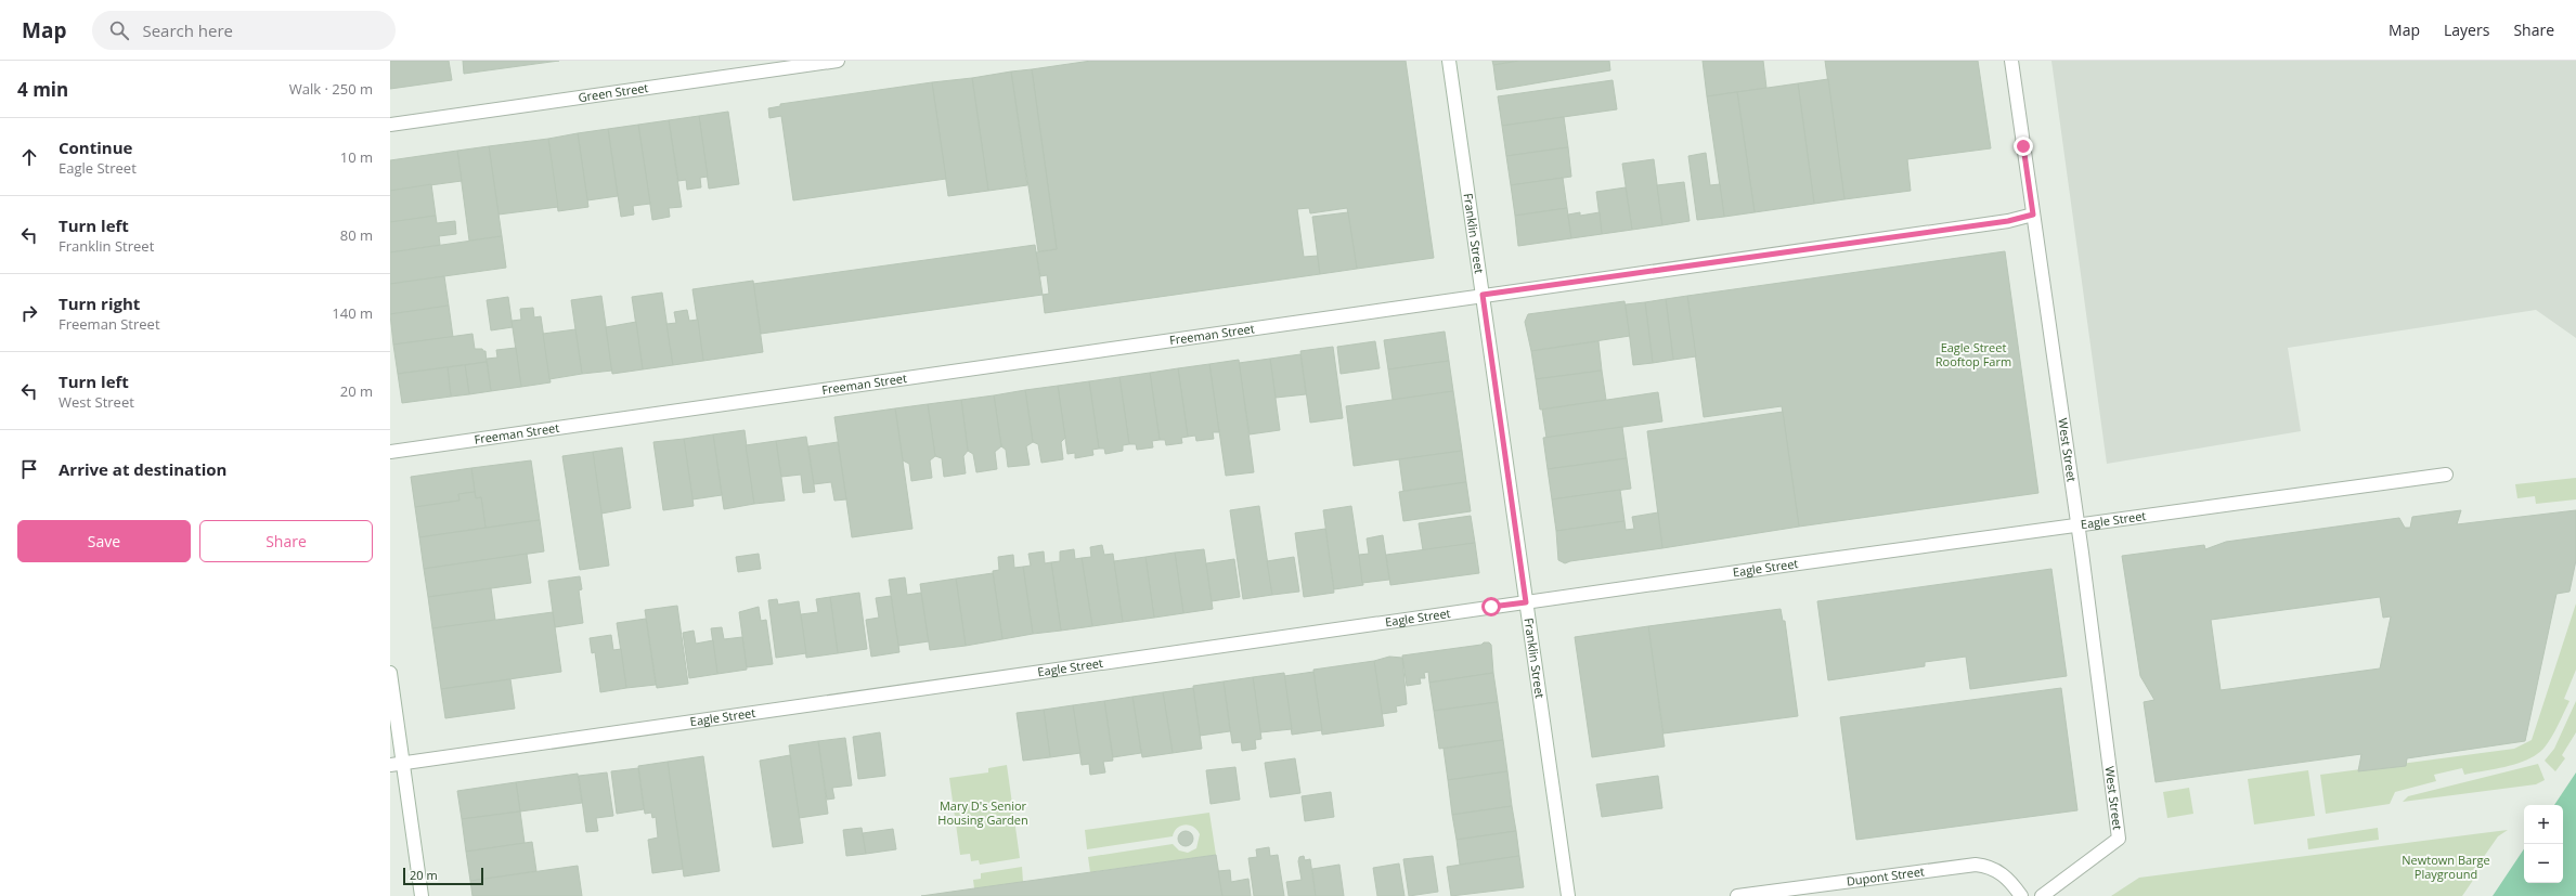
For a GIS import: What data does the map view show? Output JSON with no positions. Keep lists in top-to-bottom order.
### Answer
{
  "streets": {
    "street": [
      "Green Street",
      "Franklin Street",
      "Freeman Street",
      "West Street",
      "Eagle Street",
      "Dupont Street"
    ]
  },
  "crossings": [
    ["Franklin Street", "Freeman Street"],
    ["Franklin Street", "Eagle Street"],
    ["Freeman Street", "West Street"],
    ["West Street", "Eagle Street"]
  ],
  "parks": ["Eagle Street Rooftop Farm", "Mary D's Senior Housing Garden", "Newtown Barge Playground"],
  "scale_bar": "20 m",
  "page": {
    "header": "Map",
    "search": "Search here",
    "nav": ["Map", "Layers", "Share"],
    "heading": ["4 min", "Walk · 250 m"],
    "list": [
      ["Continue", "Eagle Street", "10 m"],
      ["Turn left", "Franklin Street", "80 m"],
      ["Turn right", "Freeman Street", "140 m"],
      ["Turn left", "West Street", "20 m"],
      "Arrive at destination"
    ],
    "buttons": ["Save", "Share"],
    "map_buttons": ["+", "−"],
    "scale": "20 m"
  }
}
